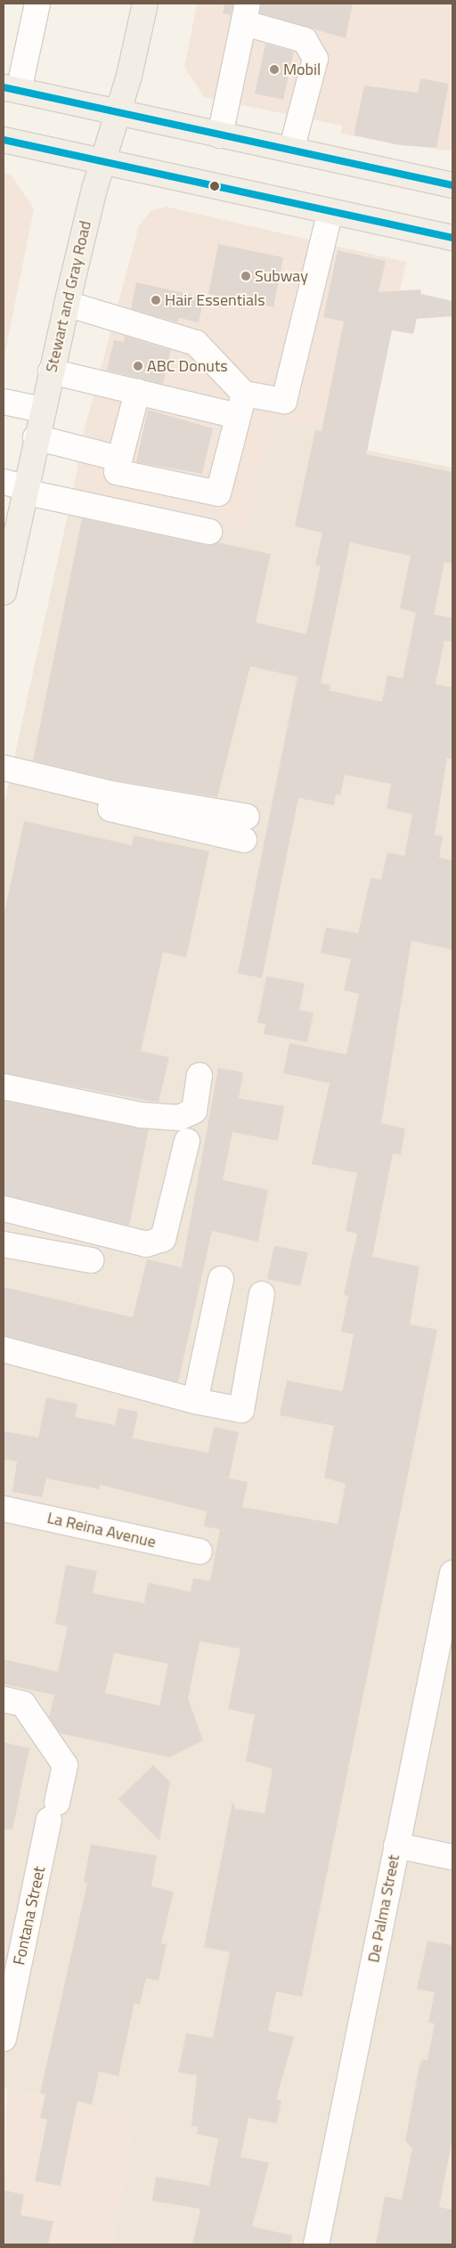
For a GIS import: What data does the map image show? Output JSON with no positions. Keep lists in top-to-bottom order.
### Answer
{
  "streets": {
    "main road": ["Stewart and Gray Road"],
    "street": ["La Reina Avenue", "De Palma Street", "Fontana Street"]
  },
  "places": [
    "Mobil",
    "Subway",
    "Hair Essentials",
    "ABC Donuts"
  ]
}
